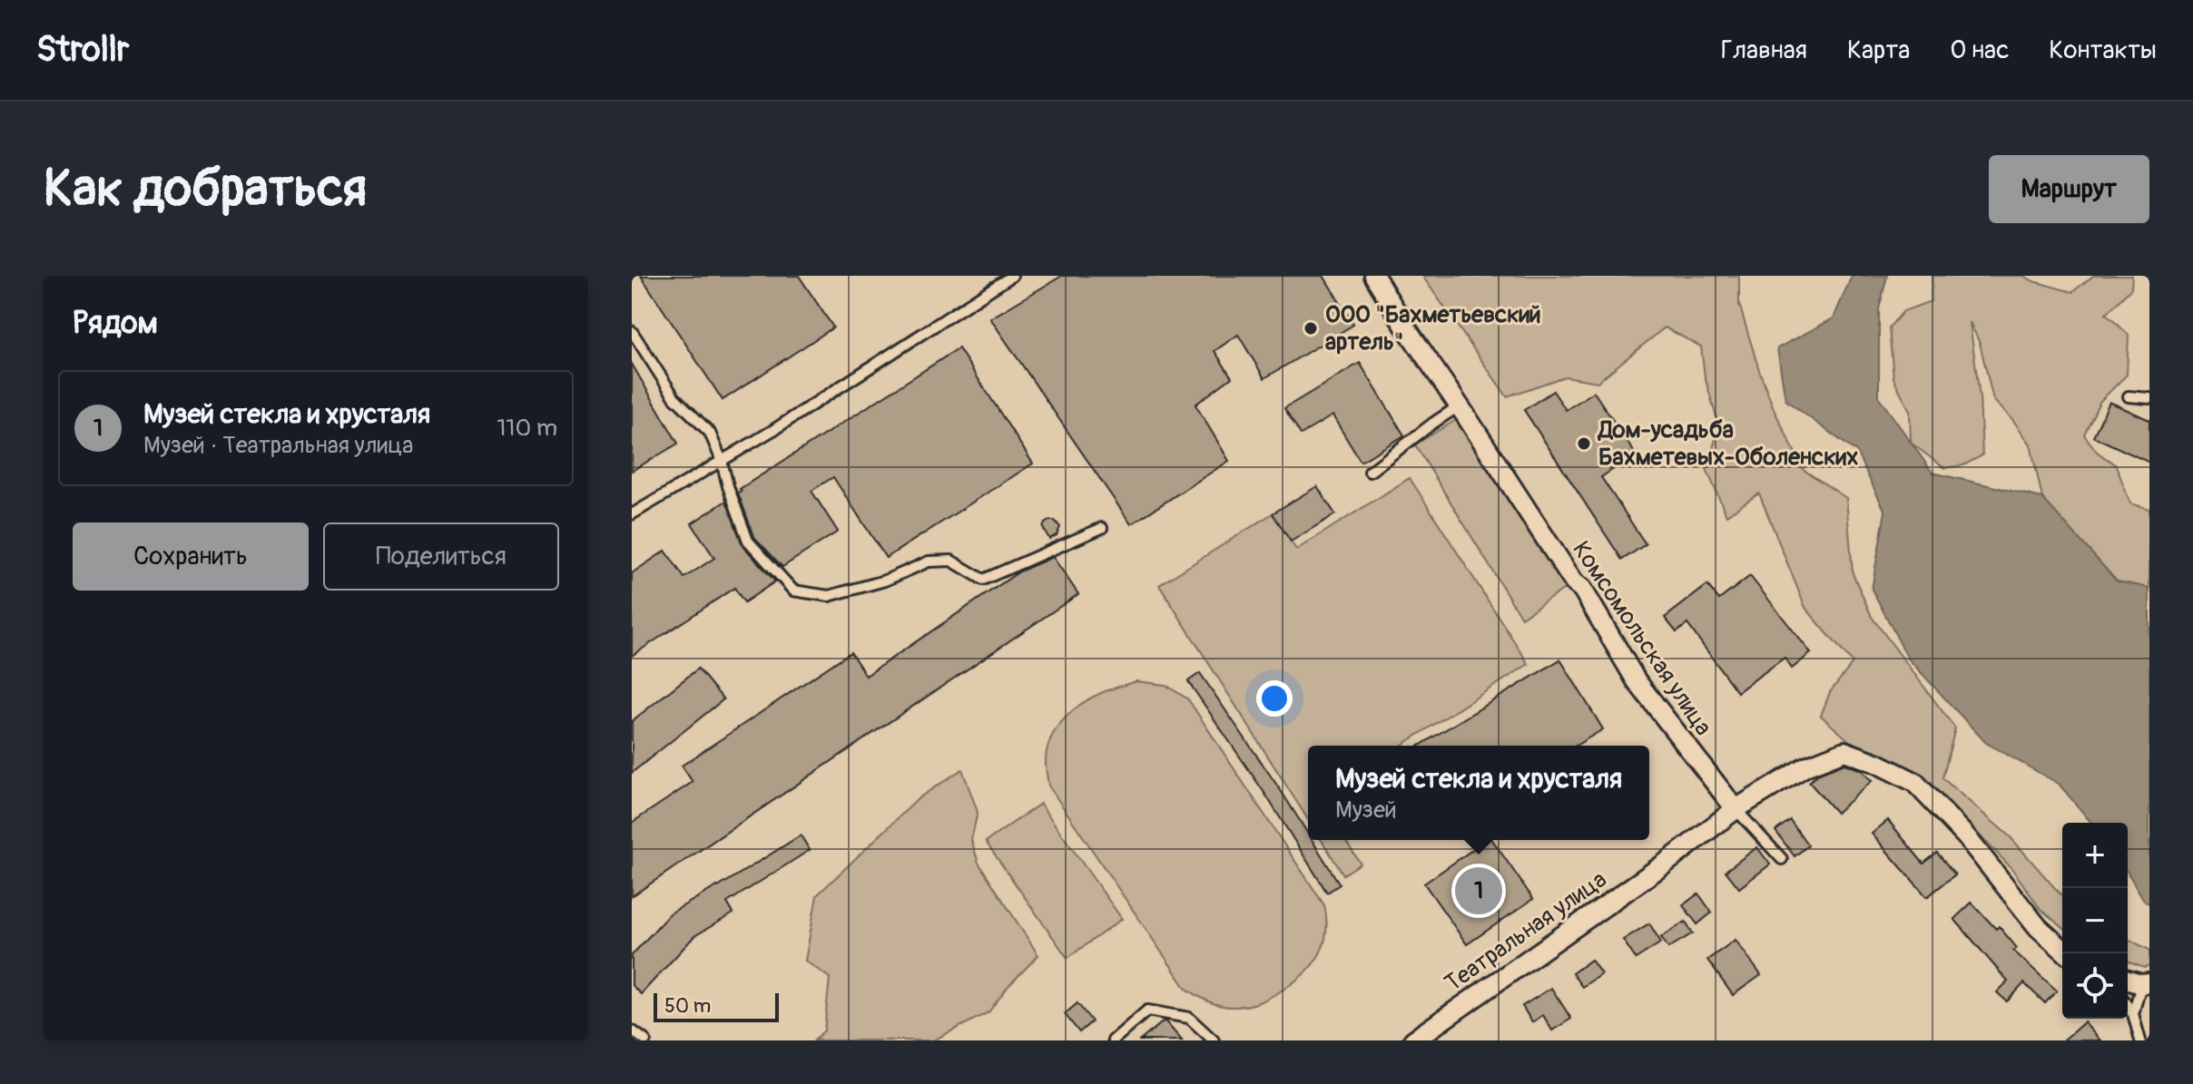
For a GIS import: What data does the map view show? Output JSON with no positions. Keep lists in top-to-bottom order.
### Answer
{
  "streets": {
    "street": ["Комсомольская улица", "Театральная улица"]
  },
  "crossings": [
    ["Комсомольская улица", "Театральная улица"]
  ],
  "places": ["ООО \"Бахметьевский артель\"", "Дом-усадьба Бахметевых-Оболенских"],
  "scale_bar": "50 m",
  "page": {
    "header": "Strollr",
    "nav": [
      "Главная",
      "Карта",
      "О нас",
      "Контакты"
    ],
    "buttons": [
      "Маршрут",
      ["Сохранить", "Поделиться"]
    ],
    "title": "Как добраться",
    "heading": "Рядом",
    "list": [
      {
        "mark": "1",
        "name": "Музей стекла и хрусталя",
        "note": "Музей · Театральная улица",
        "value": "110 m"
      }
    ],
    "popup": ["Музей стекла и хрусталя", "Музей"],
    "map_buttons": ["+", "−"],
    "pins": "1",
    "scale": "50 m"
  }
}
